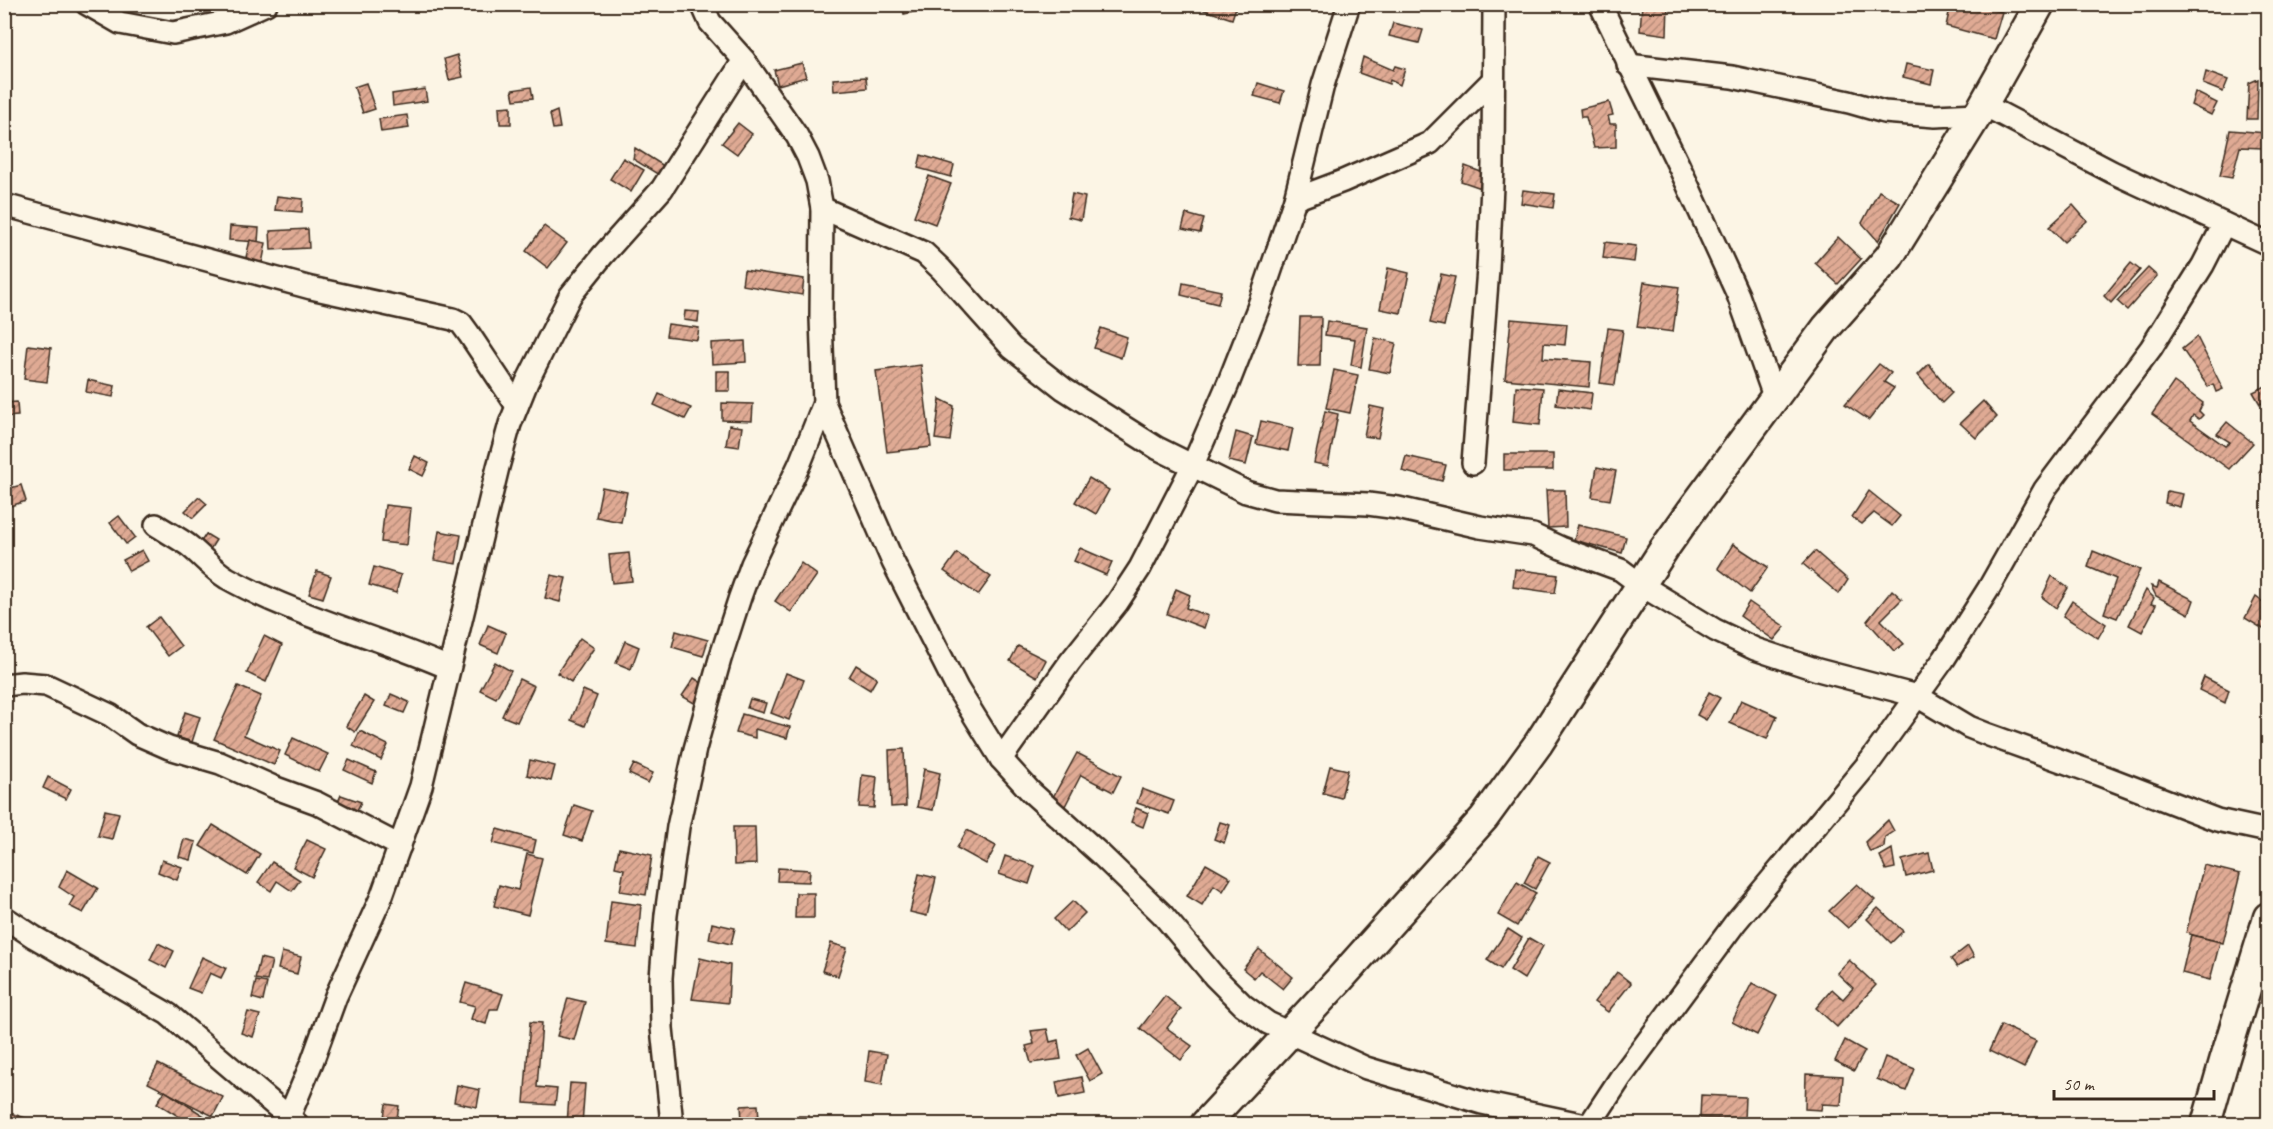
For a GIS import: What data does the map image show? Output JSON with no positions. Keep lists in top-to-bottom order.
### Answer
{
  "scale_bar": "50 m"
}
